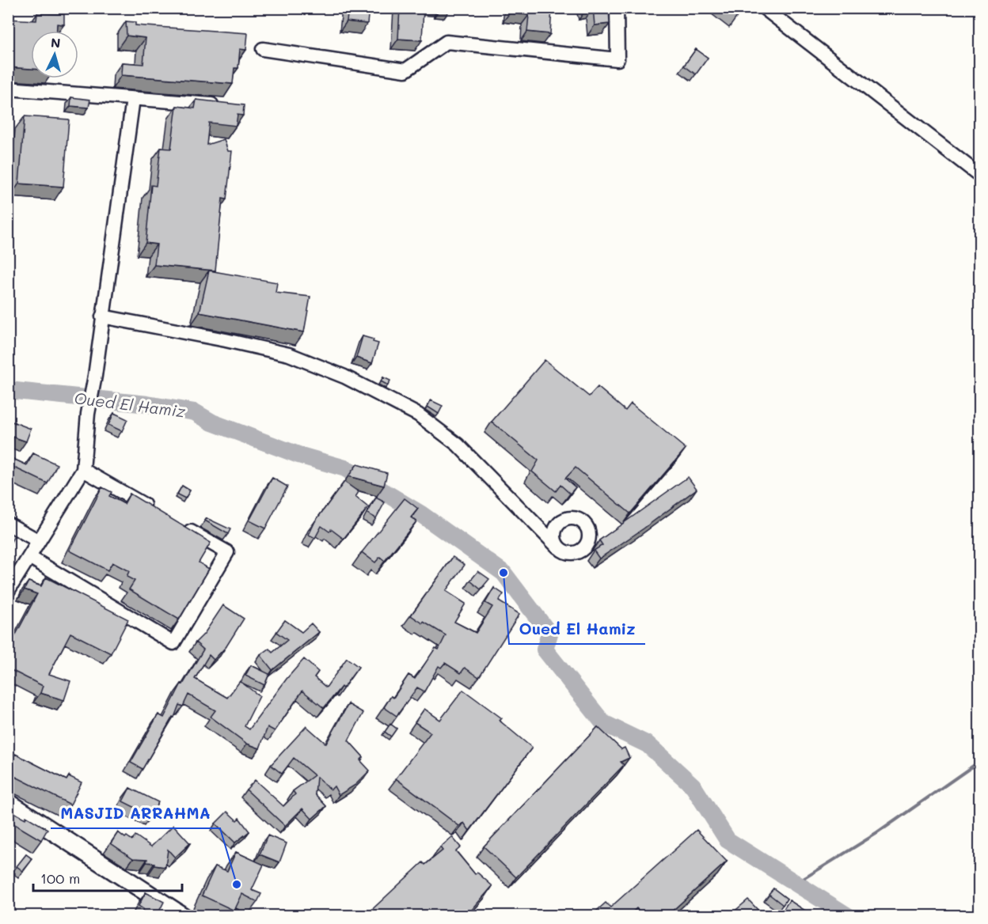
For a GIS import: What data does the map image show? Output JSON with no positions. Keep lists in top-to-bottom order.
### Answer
{
  "water": ["Oued El Hamiz"],
  "places": ["Oued El Hamiz", "MASJID ARRAHMA"],
  "scale_bar": "100 m",
  "north": "top"
}
